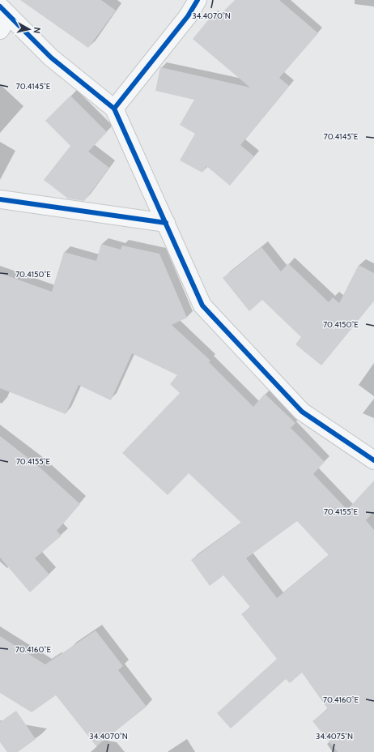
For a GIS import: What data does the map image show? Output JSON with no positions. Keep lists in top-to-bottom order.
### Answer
{
  "north": "right",
  "coordinates": [
    "34.4070°N",
    "70.4145°E",
    "70.4150°E",
    "70.4155°E",
    "70.4160°E",
    "34.4075°N"
  ]
}
